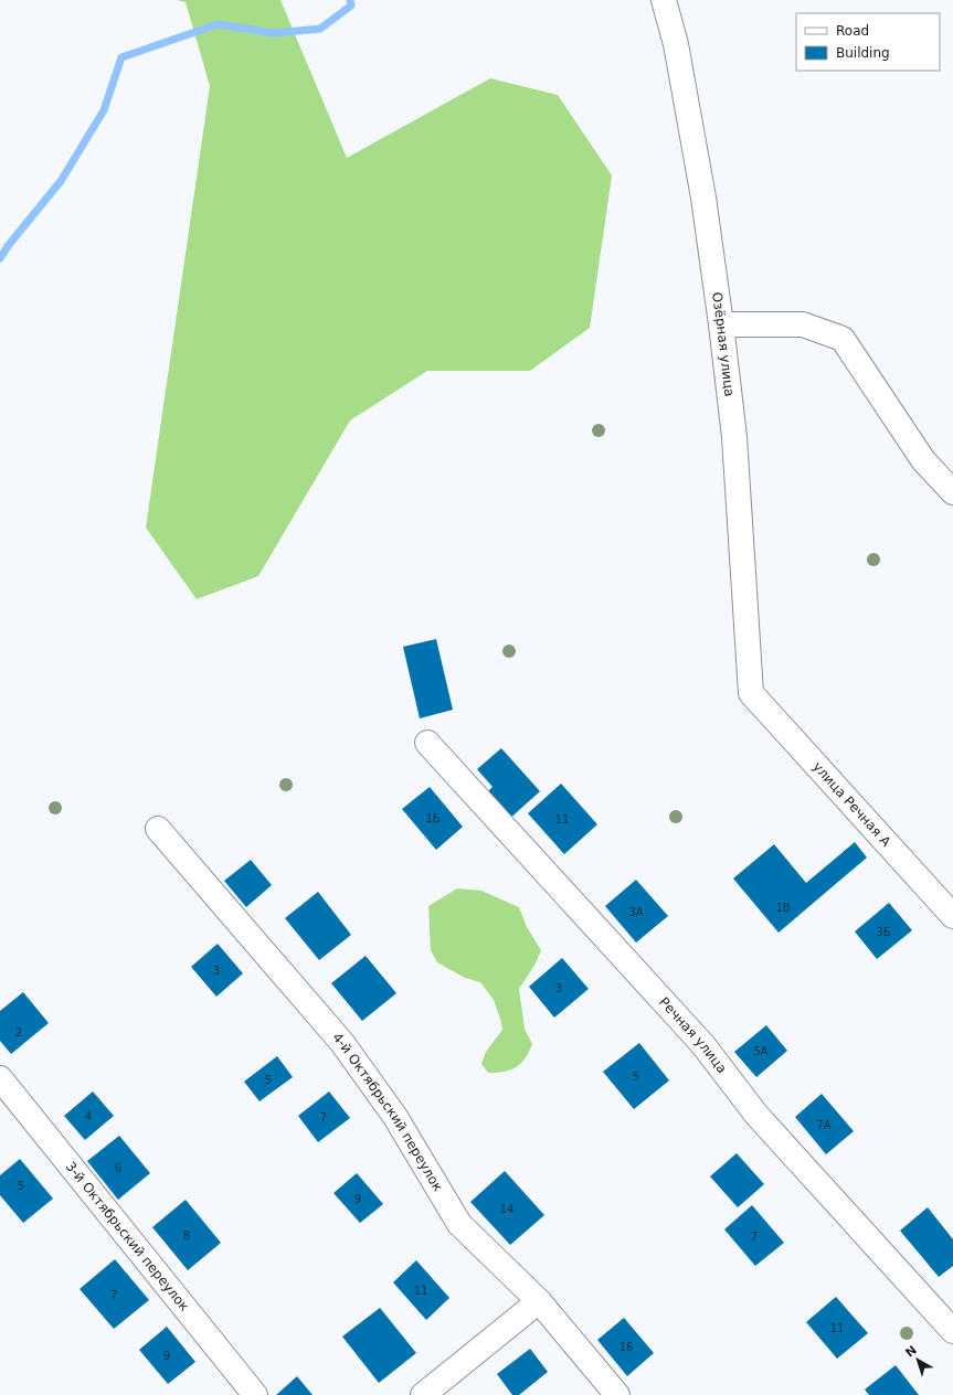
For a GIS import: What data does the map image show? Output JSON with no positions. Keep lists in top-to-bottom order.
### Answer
{
  "streets": {
    "lane": [
      "Озёрная улица",
      "улица Речная А",
      "Речная улица",
      "4-й Октябрьский переулок",
      "3-й Октябрьский переулок"
    ]
  },
  "crossings": [
    ["Озёрная улица", "улица Речная А"]
  ],
  "house_numbers": [
    "1Б",
    "11",
    "1В",
    "3А",
    "3Б",
    "3",
    "3",
    "2",
    "5А",
    "5",
    "5",
    "4",
    "7",
    "7А",
    "6",
    "5",
    "9",
    "14",
    "8",
    "7",
    "11",
    "7",
    "11",
    "16",
    "9"
  ],
  "legend": ["Road", "Building"],
  "north": "top left"
}
